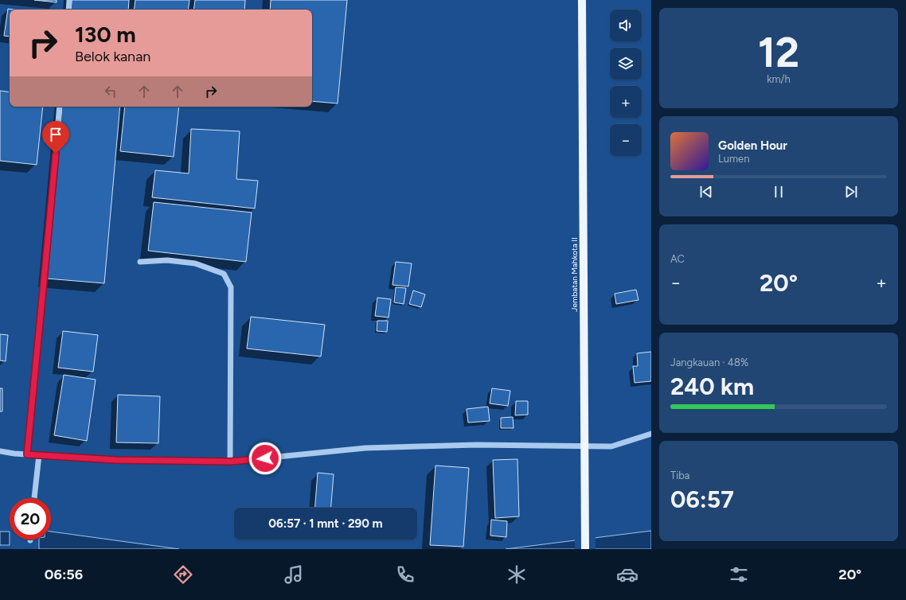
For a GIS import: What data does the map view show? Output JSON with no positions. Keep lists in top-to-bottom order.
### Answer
{
  "streets": {
    "main road": ["Jembatan Mahkota II"]
  },
  "page": {
    "tile": [
      ["12", "km/h"],
      "AC",
      ["Jangkauan · 48%", "240 km"],
      ["Tiba", "06:57"]
    ],
    "map_buttons": ["+", "−"],
    "turn": ["130 m", "Belok kanan"],
    "song": ["Golden Hour", "Lumen"],
    "heat": ["−", "20°", "+"],
    "limit": "20",
    "trip": "06:57 · 1 mnt · 290 m",
    "tabs": ["06:56", "20°"]
  }
}
